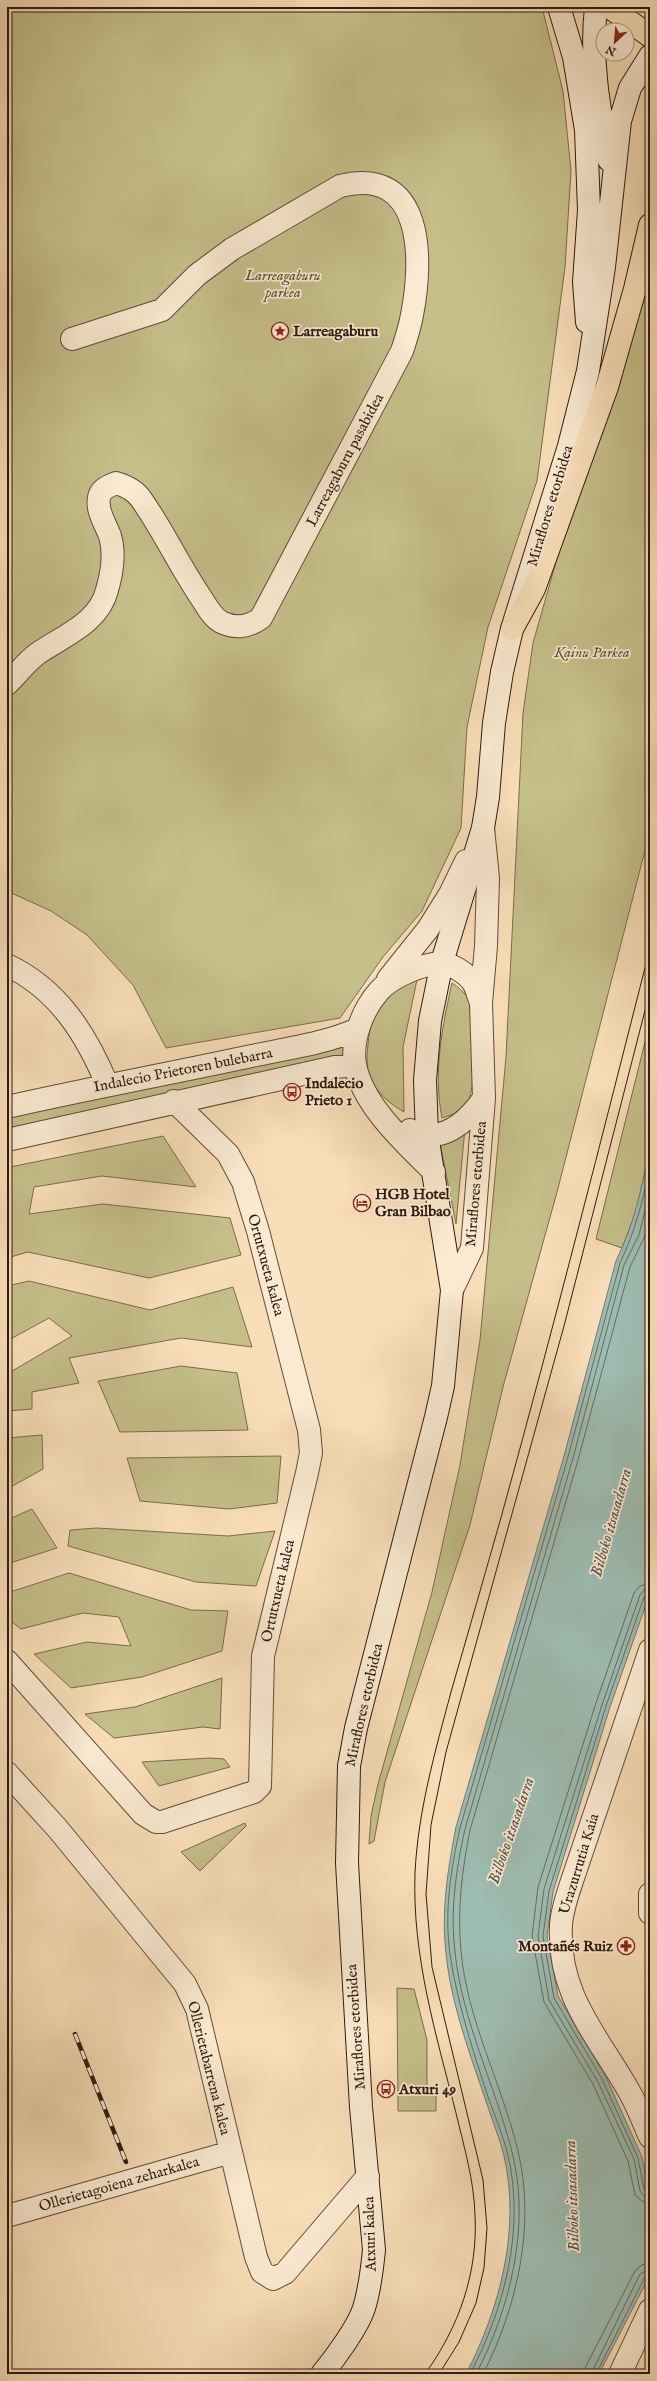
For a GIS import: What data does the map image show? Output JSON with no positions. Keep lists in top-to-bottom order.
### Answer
{
  "streets": {
    "street": [
      "Larreagaburu pasabidea",
      "Miraflores etorbidea",
      "Indalecio Prietoren bulebarra",
      "Ortutxueta kalea",
      "Urazurrutia Kaia",
      "Ollerietabarrena kalea",
      "Ollerietagoiena zeharkalea",
      "Atxuri kalea"
    ]
  },
  "crossings": [
    ["Miraflores etorbidea", "Indalecio Prietoren bulebarra"],
    ["Miraflores etorbidea", "Ollerietabarrena kalea"],
    ["Miraflores etorbidea", "Atxuri kalea"],
    ["Indalecio Prietoren bulebarra", "Ortutxueta kalea"],
    ["Ollerietabarrena kalea", "Ollerietagoiena zeharkalea"],
    ["Ollerietabarrena kalea", "Atxuri kalea"]
  ],
  "water": ["Bilboko itsasadarra"],
  "parks": ["Larreagaburu parkea", "Kainu Parkea"],
  "places": {
    "place": ["Larreagaburu"],
    "bus stop": ["Indalecio Prieto 1", "Atxuri 49"],
    "hotel": ["HGB Hotel Gran Bilbao"],
    "pharmacy": ["Montañés Ruiz"]
  },
  "north": "bottom left"
}
